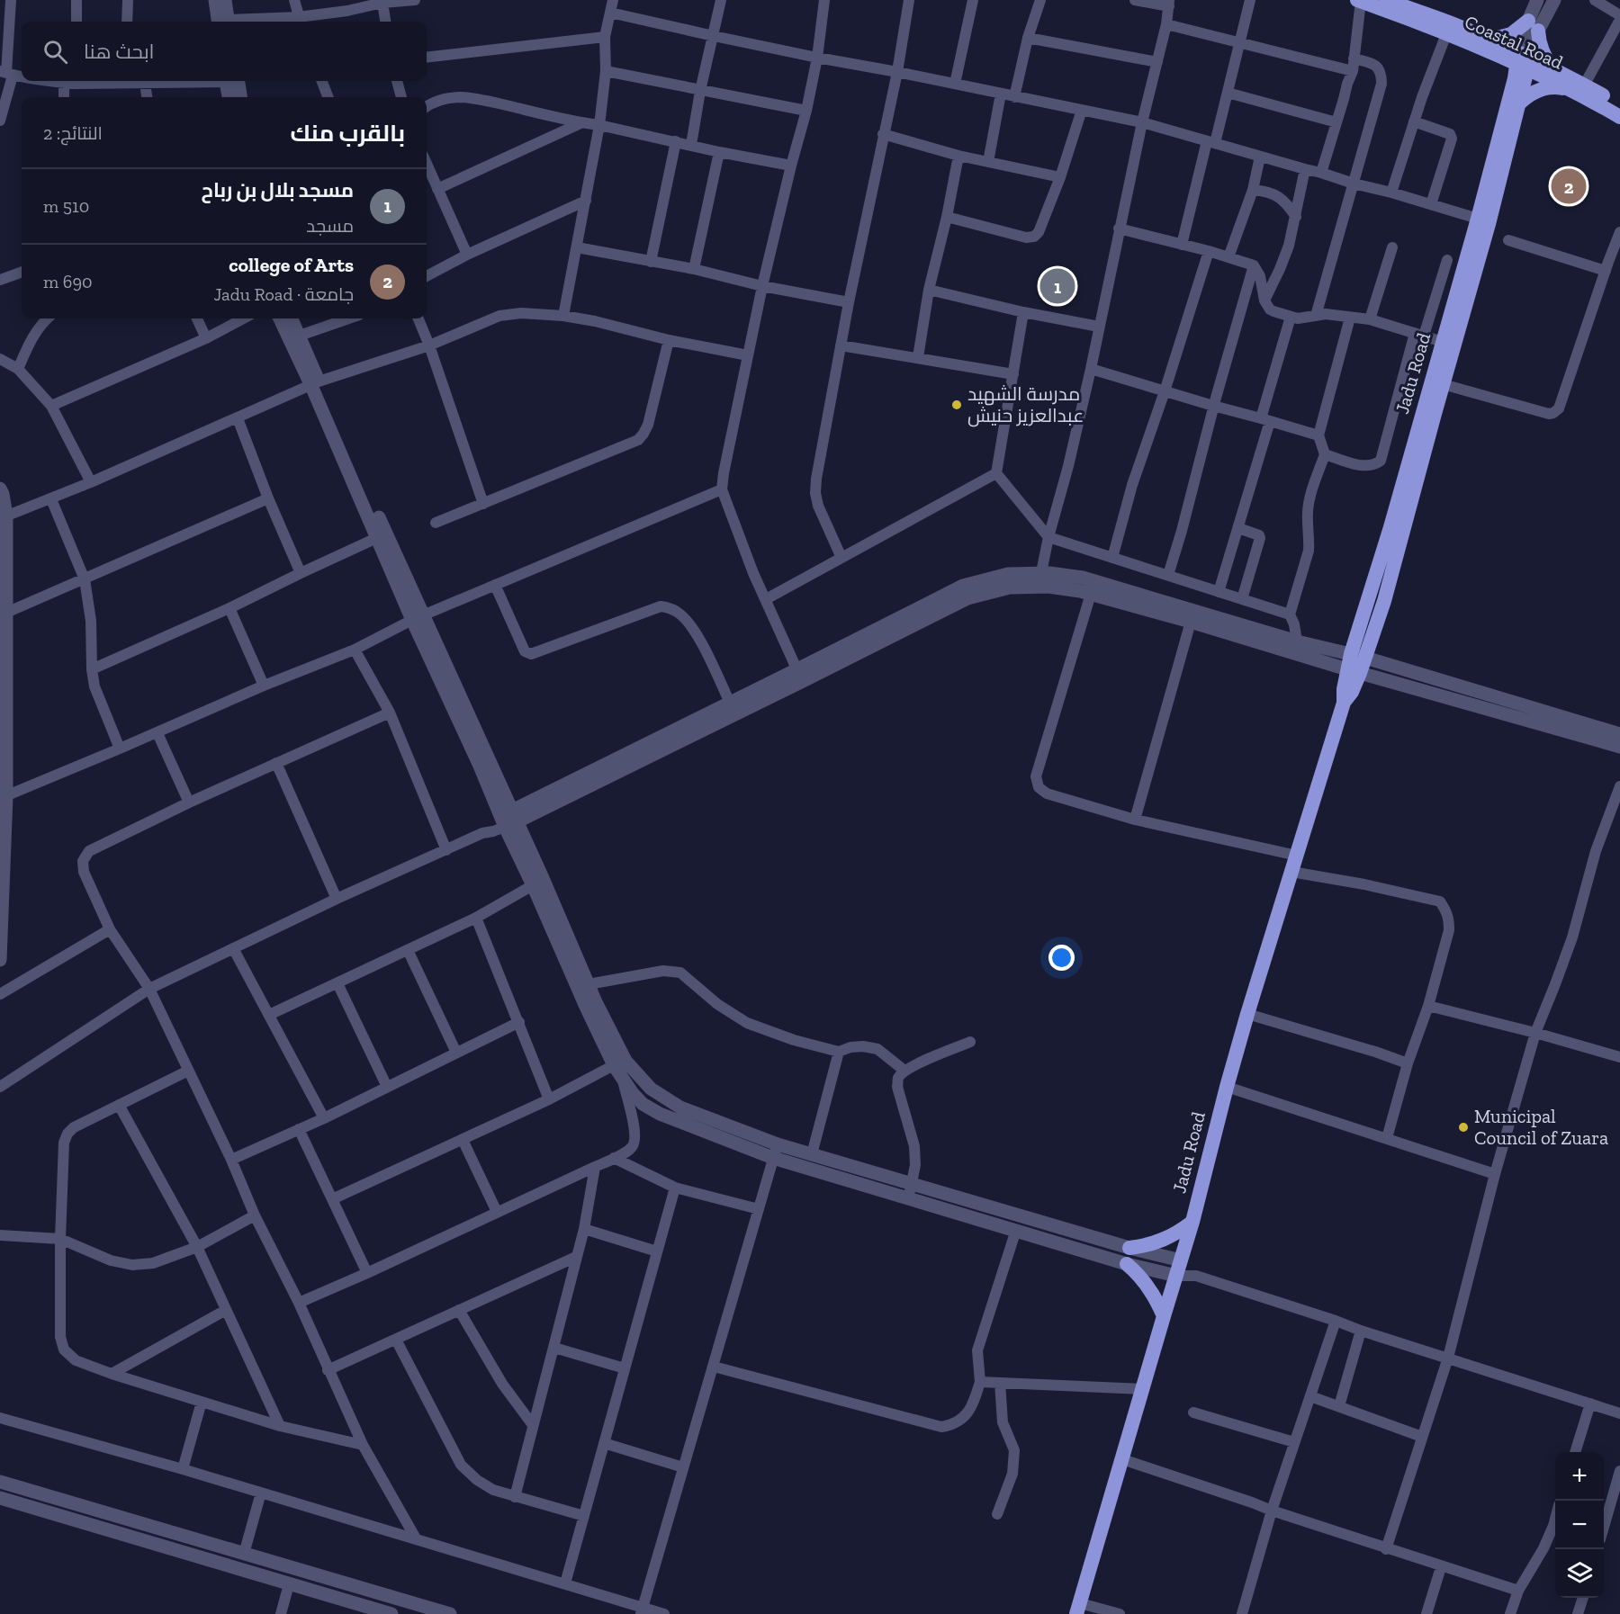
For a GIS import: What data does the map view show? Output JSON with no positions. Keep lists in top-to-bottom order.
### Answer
{
  "streets": {
    "highway": ["Coastal Road", "Jadu Road"]
  },
  "crossings": [
    ["Coastal Road", "Jadu Road"]
  ],
  "places": ["مدرسة الشهيد عبدالعزيز حنيش", "Municipal Council of Zuara"],
  "page": {
    "search": "ابحث هنا",
    "heading": ["بالقرب منك", "النتائج: 2"],
    "pins": ["2", "1"],
    "list": [
      {
        "mark": "1",
        "name": "مسجد بلال بن رباح",
        "note": "مسجد",
        "value": "510 m"
      },
      {
        "mark": "2",
        "name": "college of Arts",
        "note": "جامعة · Jadu Road",
        "value": "690 m"
      }
    ],
    "map_buttons": ["+", "−"]
  }
}
